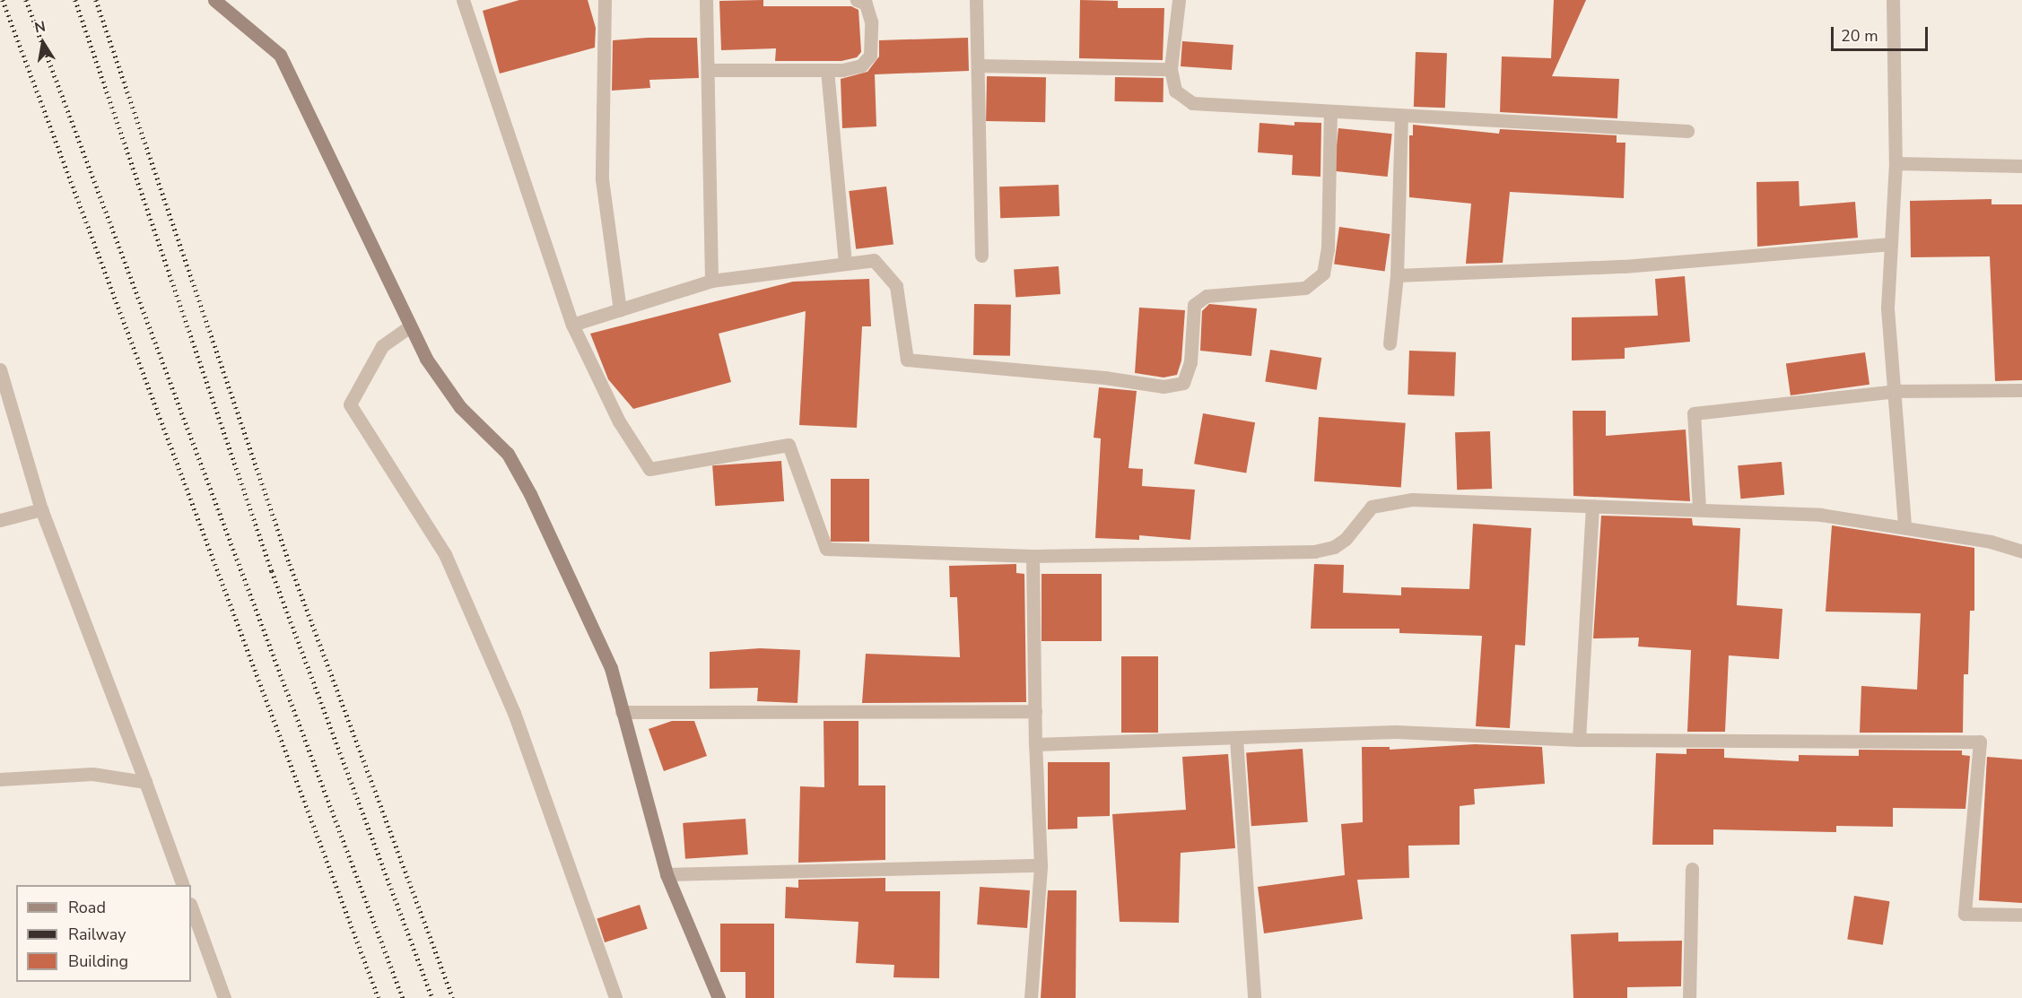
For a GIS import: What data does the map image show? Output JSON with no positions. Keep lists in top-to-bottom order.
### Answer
{
  "legend": ["Road", "Railway", "Building"],
  "scale_bar": "20 m",
  "north": "top"
}
